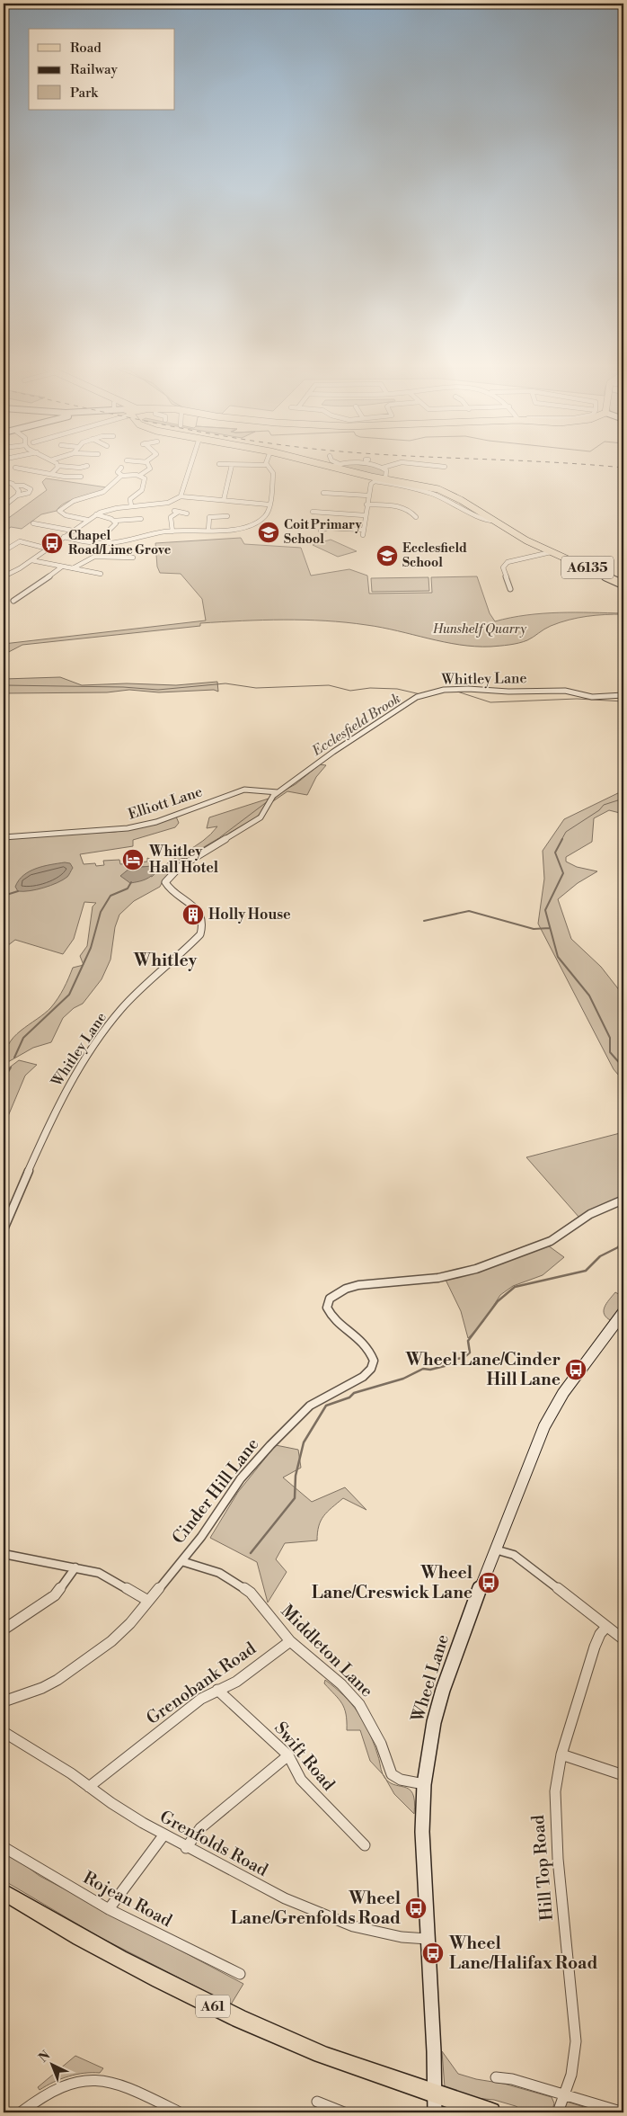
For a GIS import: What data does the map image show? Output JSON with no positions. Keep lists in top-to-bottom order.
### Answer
{
  "streets": {
    "highway": ["A61"],
    "main road": ["A6135"],
    "street": [
      "Whitley Lane",
      "Elliott Lane",
      "Cinder Hill Lane",
      "Middleton Lane",
      "Wheel Lane",
      "Grenobank Road",
      "Swift Road",
      "Grenfolds Road",
      "Hill Top Road",
      "Rojean Road"
    ]
  },
  "crossings": [
    ["Whitley Lane", "Elliott Lane"],
    ["Cinder Hill Lane", "Middleton Lane"],
    ["Middleton Lane", "Wheel Lane"],
    ["Middleton Lane", "Grenobank Road"],
    ["Wheel Lane", "Grenfolds Road"],
    ["Wheel Lane", "A61"],
    ["Grenobank Road", "Swift Road"],
    ["Grenobank Road", "Grenfolds Road"]
  ],
  "districts": ["Whitley"],
  "water": ["Ecclesfield Brook"],
  "parks": ["Hunshelf Quarry"],
  "places": {
    "school or university": ["Coit Primary School", "Ecclesfield School"],
    "bus stop": [
      "Chapel Road/Lime Grove",
      "Wheel Lane/Cinder Hill Lane",
      "Wheel Lane/Creswick Lane",
      "Wheel Lane/Grenfolds Road",
      "Wheel Lane/Halifax Road"
    ],
    "hotel": ["Whitley Hall Hotel"],
    "building": ["Holly House"]
  },
  "legend": ["Road", "Railway", "Park"],
  "north": "top left"
}
